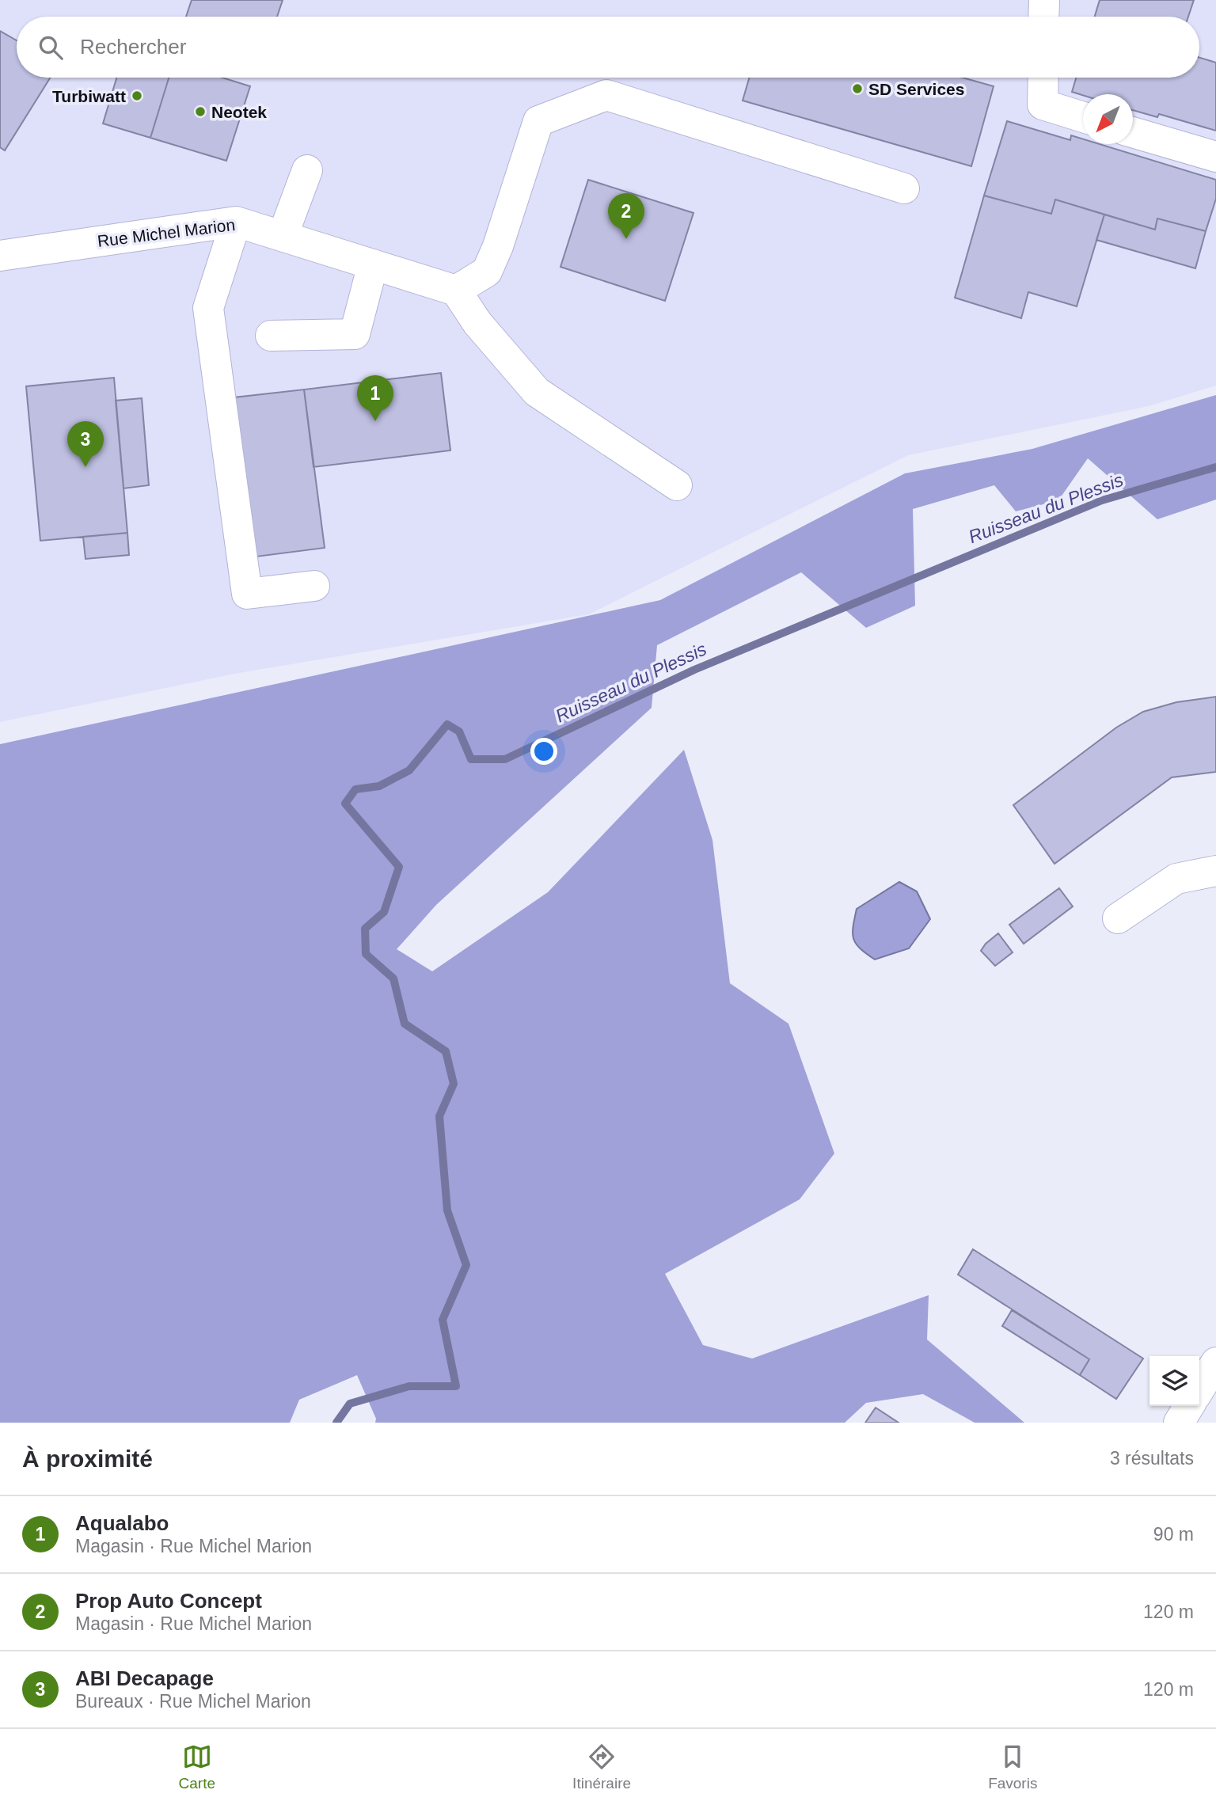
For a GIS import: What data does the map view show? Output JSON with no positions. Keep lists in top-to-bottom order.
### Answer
{
  "streets": {
    "street": ["Rue Michel Marion"]
  },
  "water": ["Ruisseau du Plessis"],
  "places": ["SD Services", "Turbiwatt", "Neotek"],
  "north": "bottom left",
  "page": {
    "search": "Rechercher",
    "pins": ["2", "1", "3"],
    "heading": ["À proximité", "3 résultats"],
    "list": [
      {
        "mark": "1",
        "name": "Aqualabo",
        "note": "Magasin · Rue Michel Marion",
        "value": "90 m"
      },
      {
        "mark": "2",
        "name": "Prop Auto Concept",
        "note": "Magasin · Rue Michel Marion",
        "value": "120 m"
      },
      {
        "mark": "3",
        "name": "ABI Decapage",
        "note": "Bureaux · Rue Michel Marion",
        "value": "120 m"
      }
    ],
    "nav": ["Carte", "Itinéraire", "Favoris"]
  }
}
